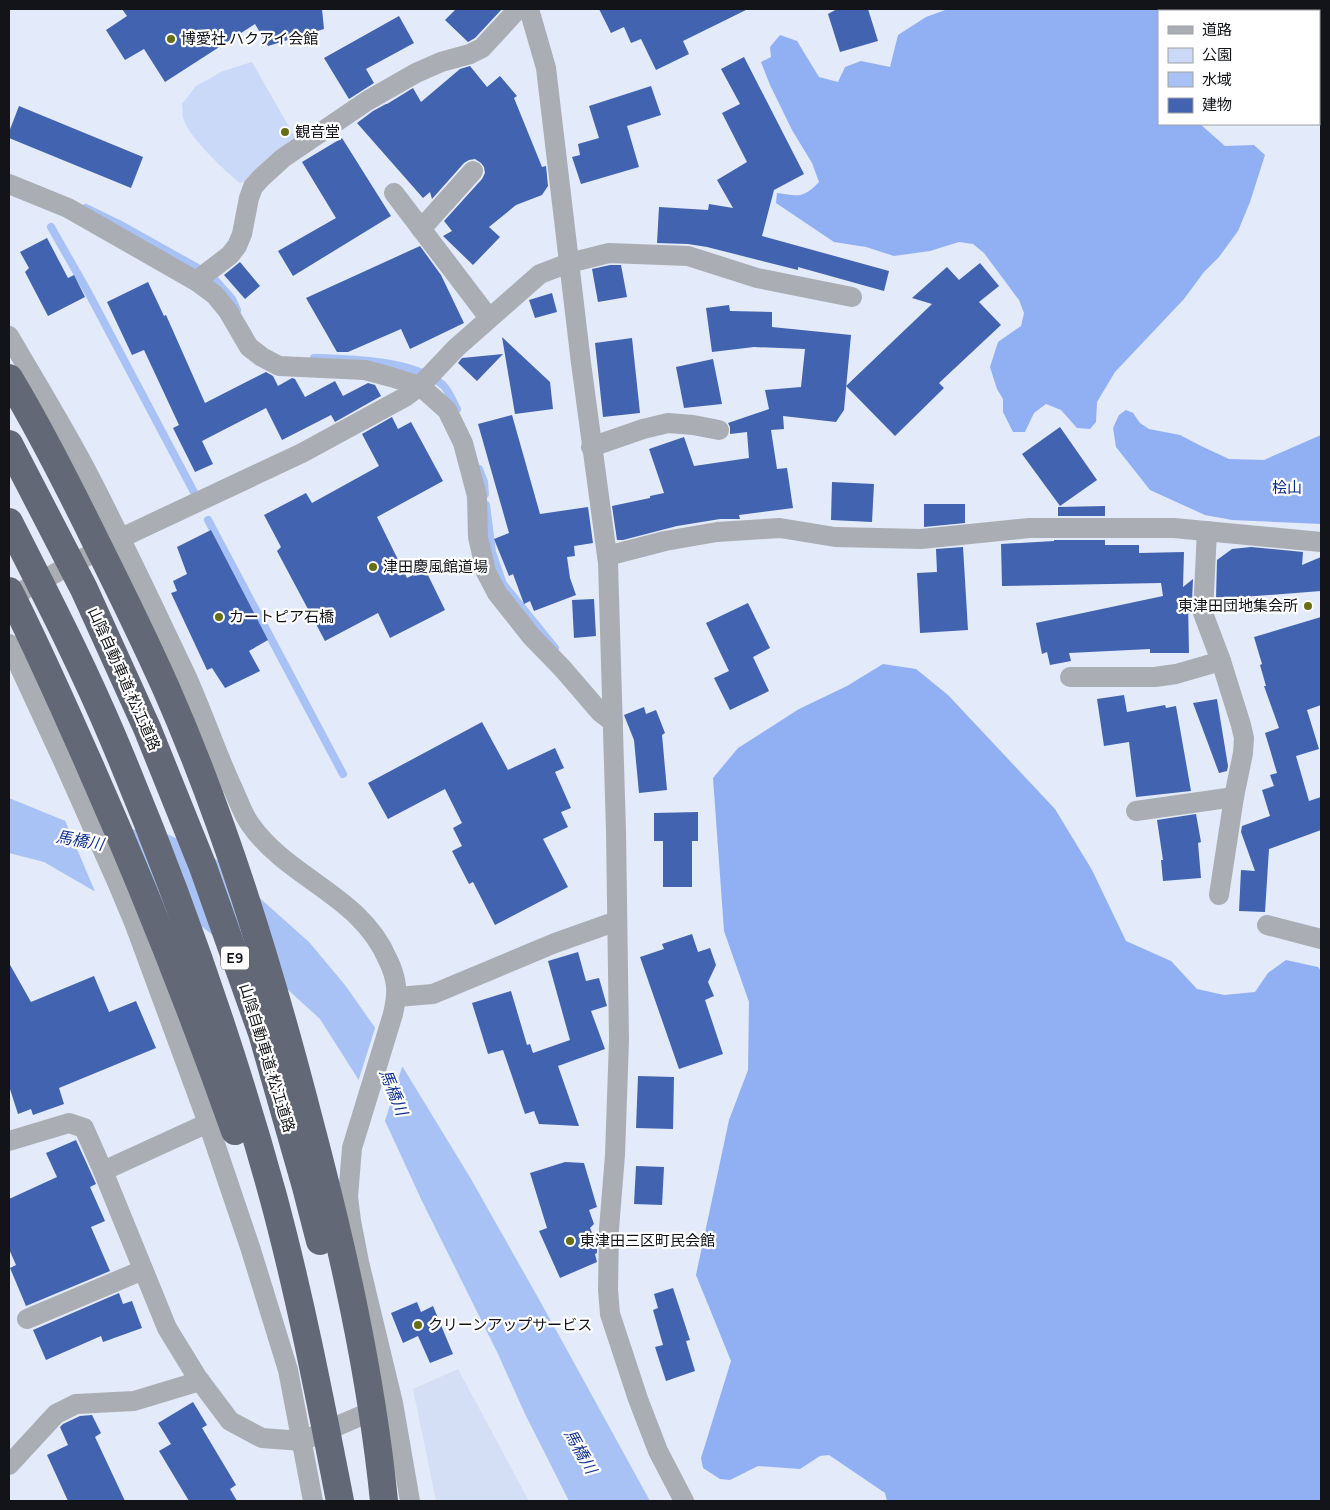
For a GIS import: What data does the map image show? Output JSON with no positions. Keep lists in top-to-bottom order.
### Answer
{
  "streets": {
    "highway": ["山陰自動車道;松江道路", "E9"]
  },
  "water": ["馬橋川"],
  "parks": ["桧山"],
  "places": [
    "博愛社 ハクアイ会館",
    "観音堂",
    "津田慶風館道場",
    "東津田団地集会所",
    "カートピア石橋",
    "東津田三区町民会館",
    "クリーンアップサービス"
  ],
  "legend": [
    "道路",
    "公園",
    "水域",
    "建物"
  ]
}
